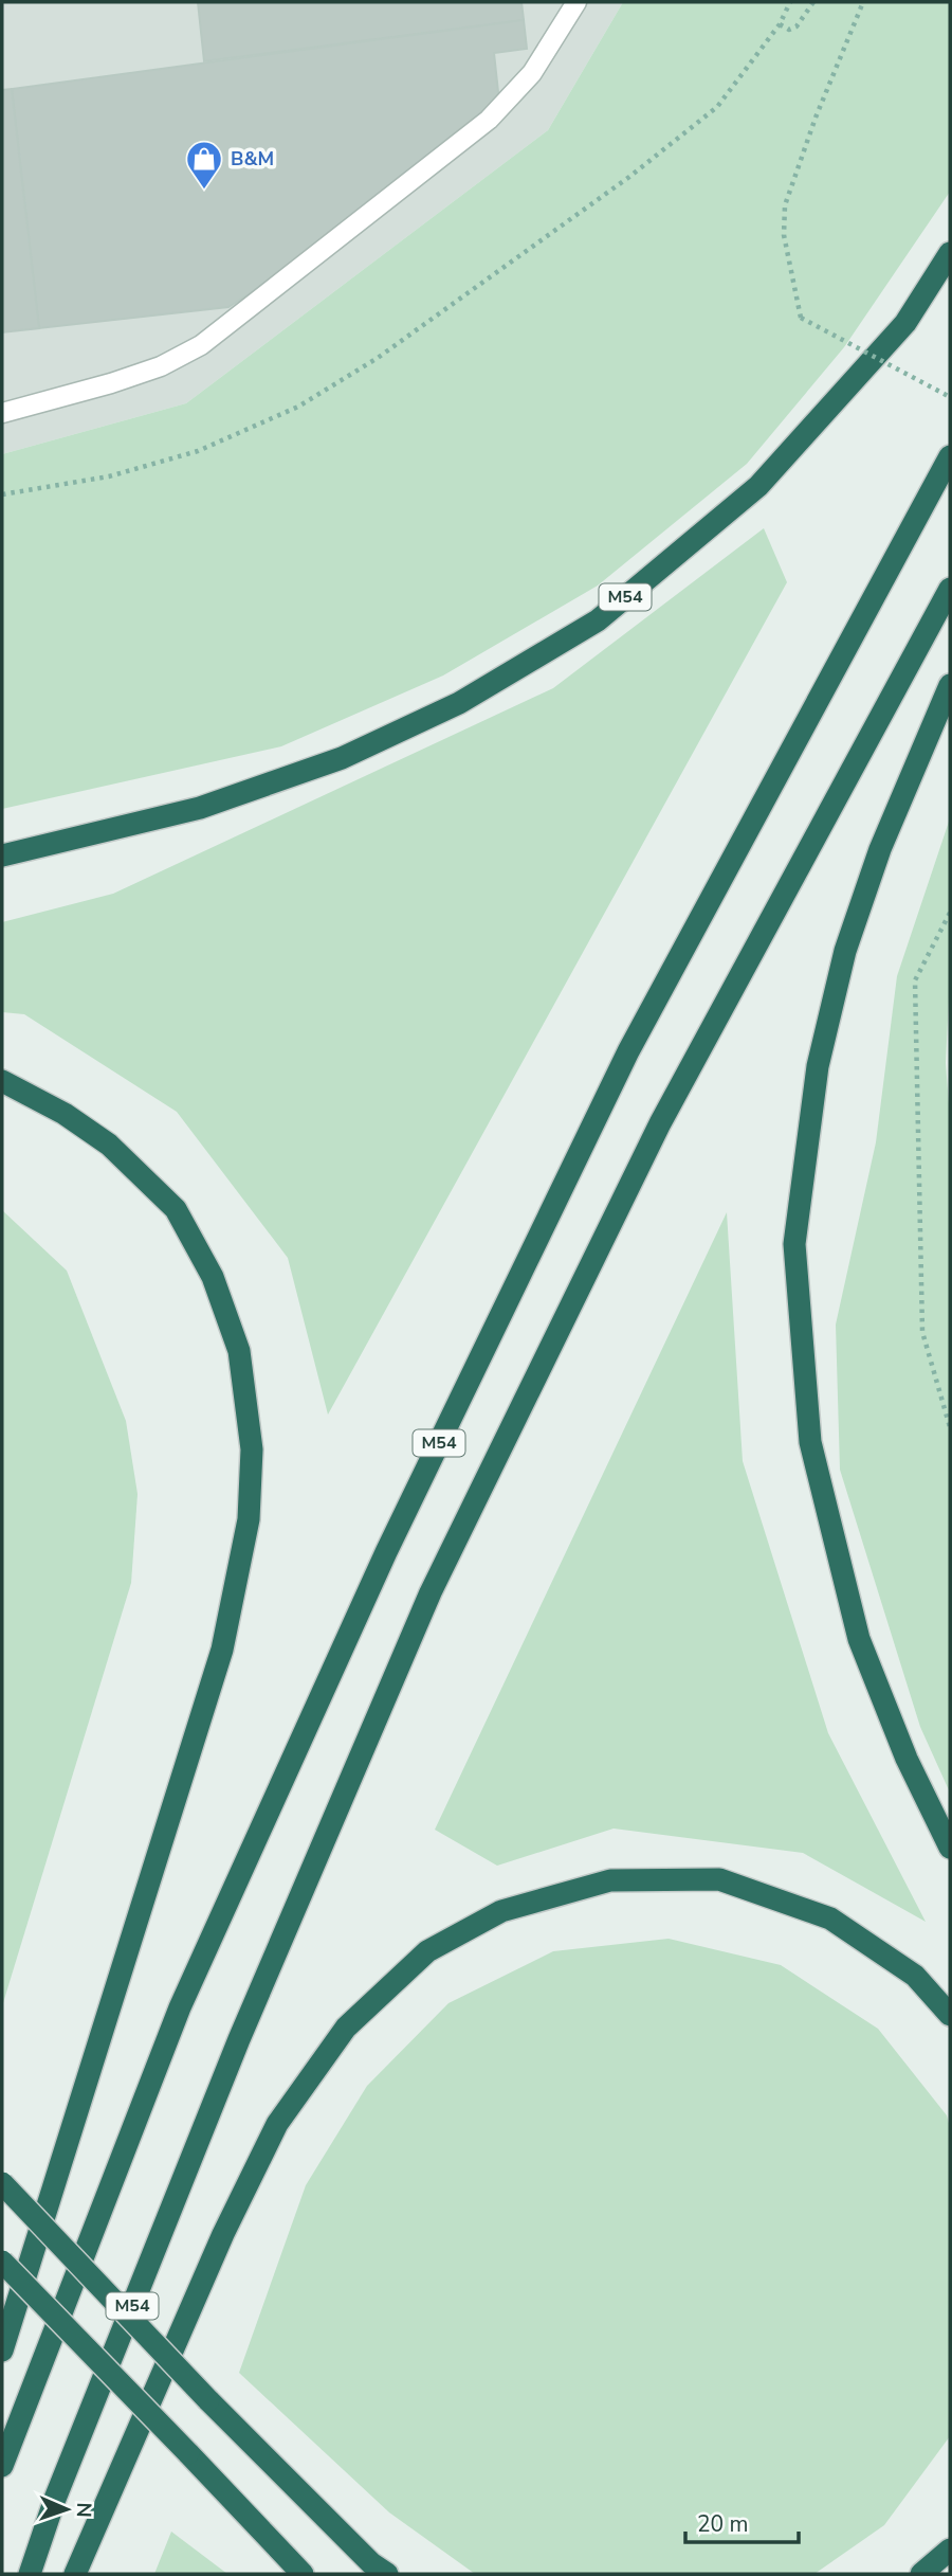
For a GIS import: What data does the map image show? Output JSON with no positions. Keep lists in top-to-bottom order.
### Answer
{
  "streets": {
    "highway": ["M54"]
  },
  "places": {
    "shop": ["B&M"]
  },
  "scale_bar": "20 m",
  "north": "right"
}
